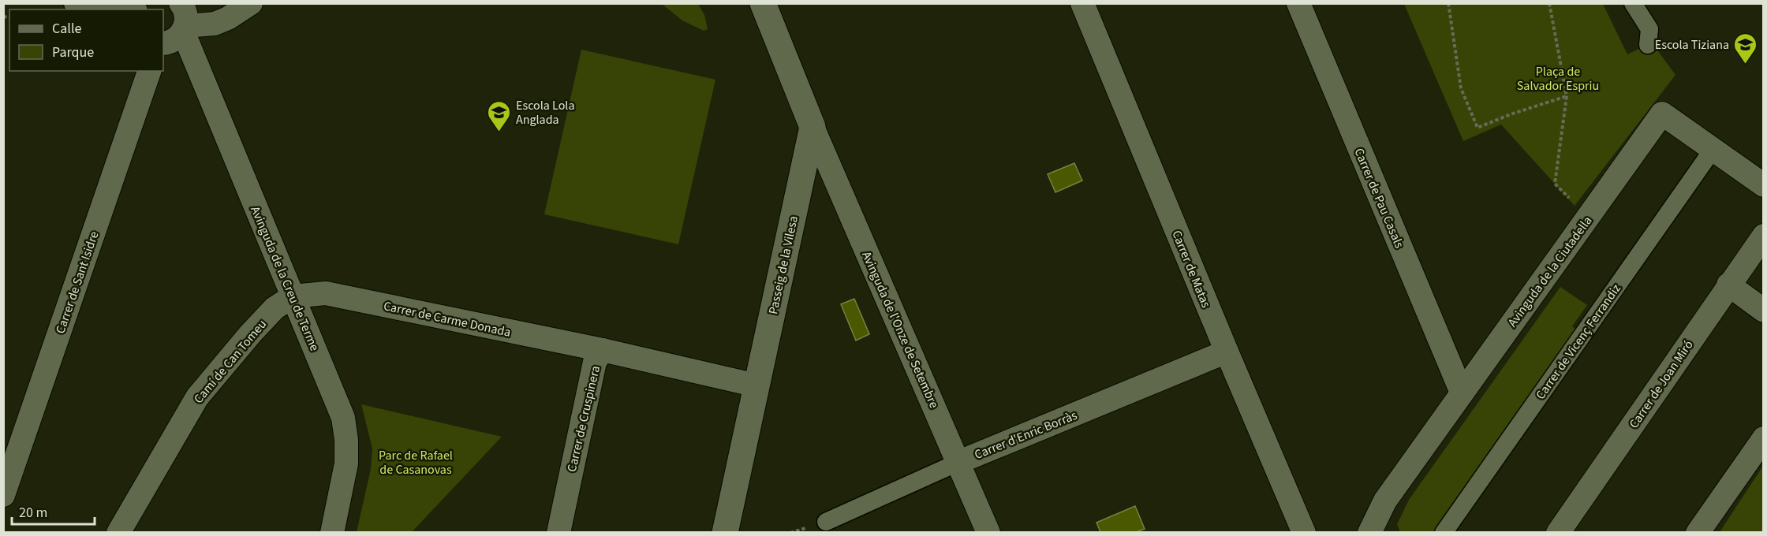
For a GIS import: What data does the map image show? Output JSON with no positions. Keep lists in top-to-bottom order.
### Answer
{
  "streets": {
    "street": [
      "Carrer de Pau Casals",
      "Passeig de la Vilesa",
      "Carrer de Matas",
      "Avinguda de la Ciutadella",
      "Avinguda de la Creu de Terme",
      "Carrer de Sant Isidre",
      "Carrer de Carme Donada",
      "Avinguda de l'Onze de Setembre",
      "Carrer de Vicenç Ferrandiz",
      "Camí de Can Tomeu",
      "Carrer de Joan Miró",
      "Carrer de Cruspinera",
      "Carrer d'Enric Borràs"
    ]
  },
  "crossings": [
    ["Carrer de Pau Casals", "Avinguda de la Ciutadella"],
    ["Passeig de la Vilesa", "Avinguda de l'Onze de Setembre"],
    ["Passeig de la Vilesa", "Carrer de Cruspinera"],
    ["Carrer de Matas", "Carrer d'Enric Borràs"],
    ["Avinguda de la Ciutadella", "Carrer de Vicenç Ferrandiz"],
    ["Avinguda de la Creu de Terme", "Carrer de Carme Donada"],
    ["Avinguda de la Creu de Terme", "Camí de Can Tomeu"],
    ["Carrer de Carme Donada", "Camí de Can Tomeu"],
    ["Carrer de Carme Donada", "Carrer de Cruspinera"],
    ["Avinguda de l'Onze de Setembre", "Carrer d'Enric Borràs"]
  ],
  "parks": ["Plaça de Salvador Espriu", "Parc de Rafael de Casanovas"],
  "places": {
    "school or university": ["Escola Tiziana", "Escola Lola Anglada"]
  },
  "legend": ["Calle", "Parque"],
  "scale_bar": "20 m"
}
